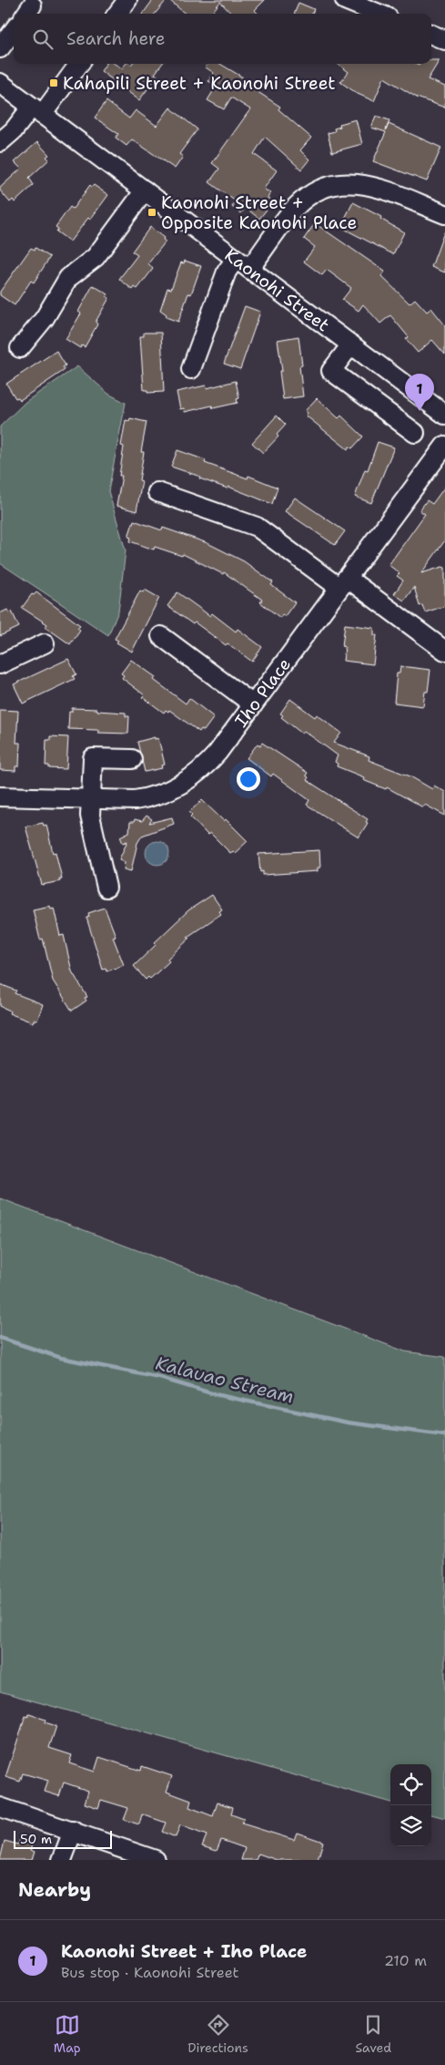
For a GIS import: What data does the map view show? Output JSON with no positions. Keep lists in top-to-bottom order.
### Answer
{
  "streets": {
    "street": ["Kaonohi Street", "Iho Place"]
  },
  "water": ["Kalauao Stream"],
  "places": {
    "transit": ["Kahapili Street + Kaonohi Street", "Kaonohi Street + Opposite Kaonohi Place"]
  },
  "scale_bar": "50 m",
  "page": {
    "search": "Search here",
    "pins": "1",
    "scale": "50 m",
    "heading": "Nearby",
    "list": [
      {
        "mark": "1",
        "name": "Kaonohi Street + Iho Place",
        "note": "Bus stop · Kaonohi Street",
        "value": "210 m"
      }
    ],
    "nav": ["Map", "Directions", "Saved"]
  }
}
